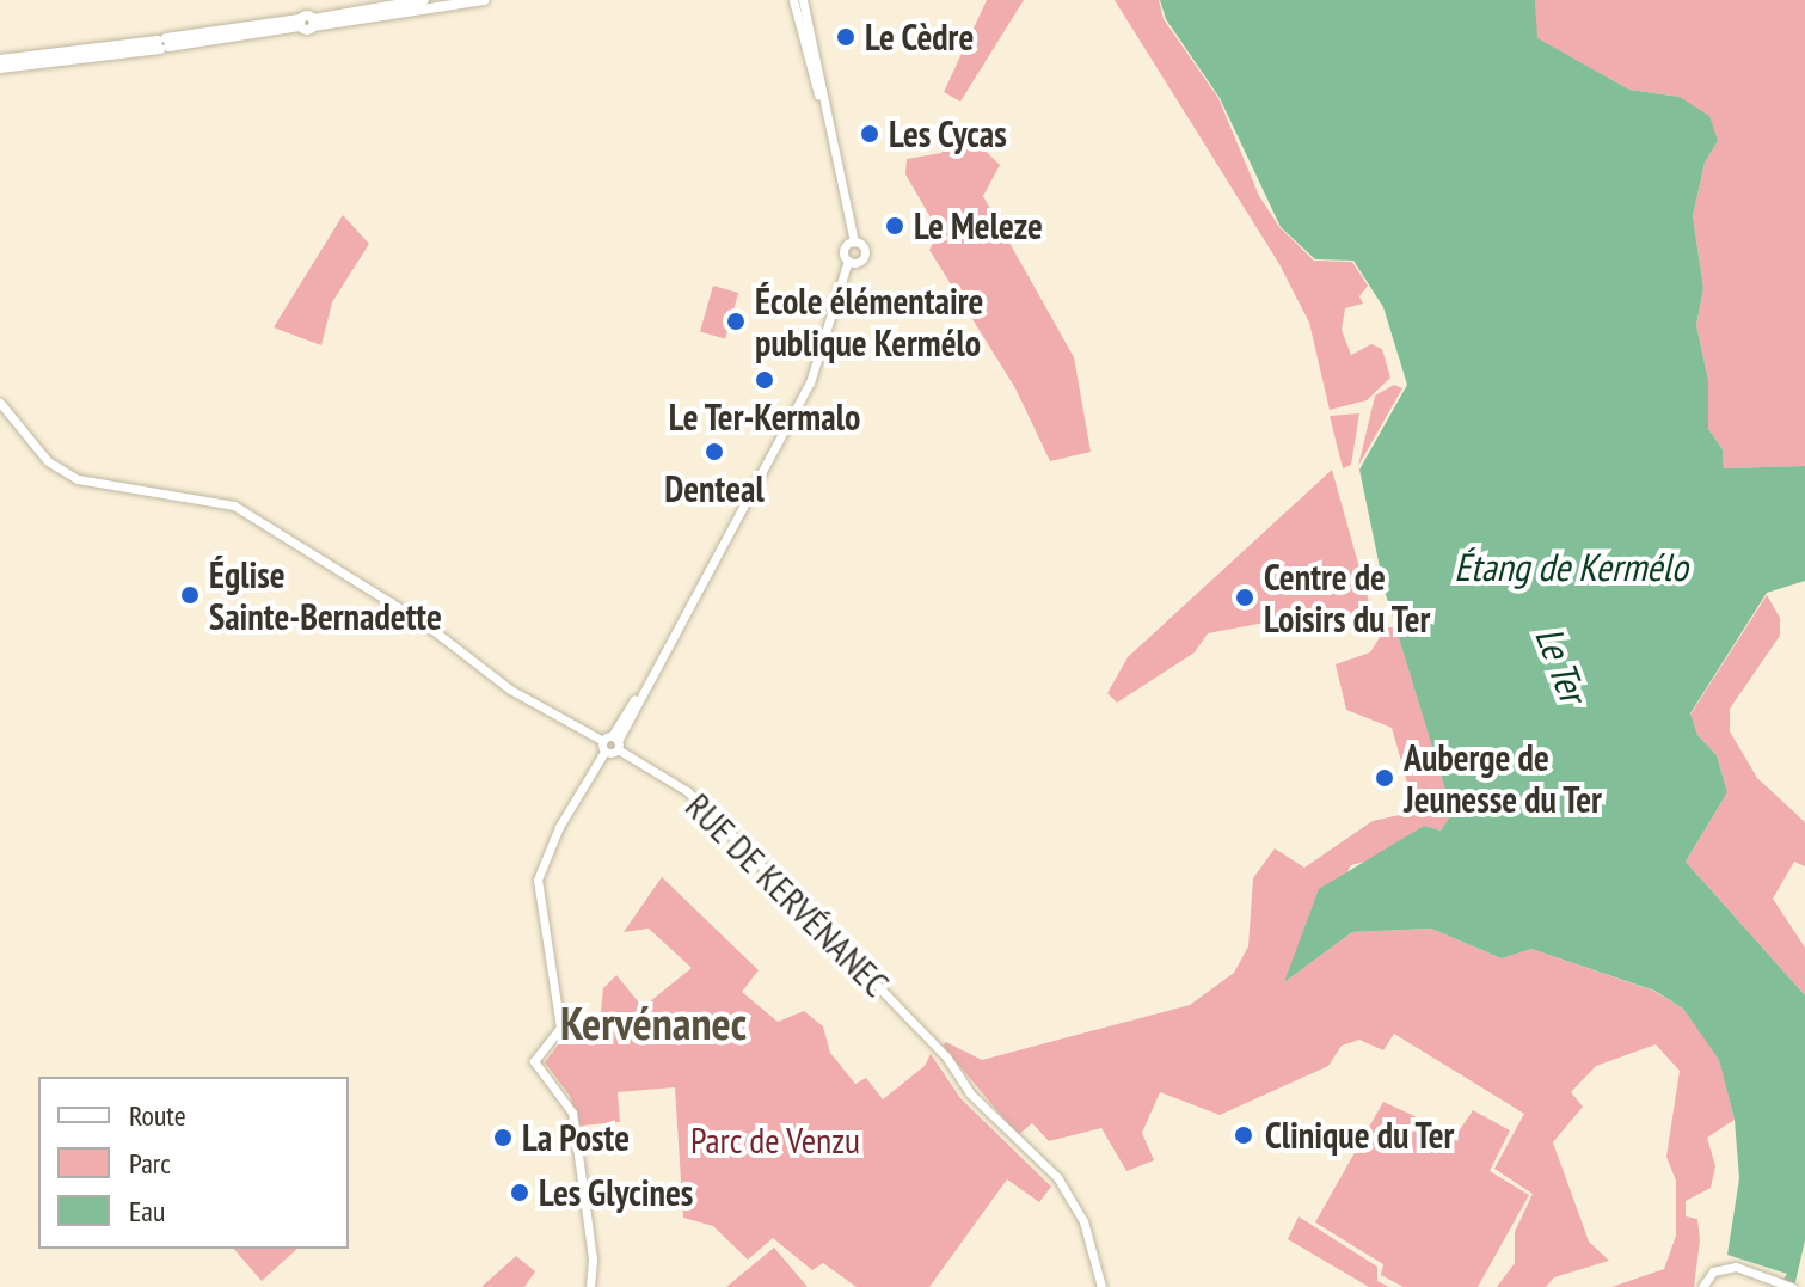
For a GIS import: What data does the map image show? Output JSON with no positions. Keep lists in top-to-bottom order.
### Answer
{
  "streets": {
    "street": ["RUE DE KERVÉNANEC"]
  },
  "districts": ["Kervénanec"],
  "water": ["Étang de Kermélo", "Le Ter"],
  "parks": ["Parc de Venzu"],
  "places": [
    "Le Cèdre",
    "Les Cycas",
    "Le Meleze",
    "École élémentaire publique Kermélo",
    "Le Ter-Kermalo",
    "Denteal",
    "Église Sainte-Bernadette",
    "Centre de Loisirs du Ter",
    "Auberge de Jeunesse du Ter",
    "Clinique du Ter",
    "La Poste",
    "Les Glycines"
  ],
  "legend": ["Route", "Parc", "Eau"]
}
